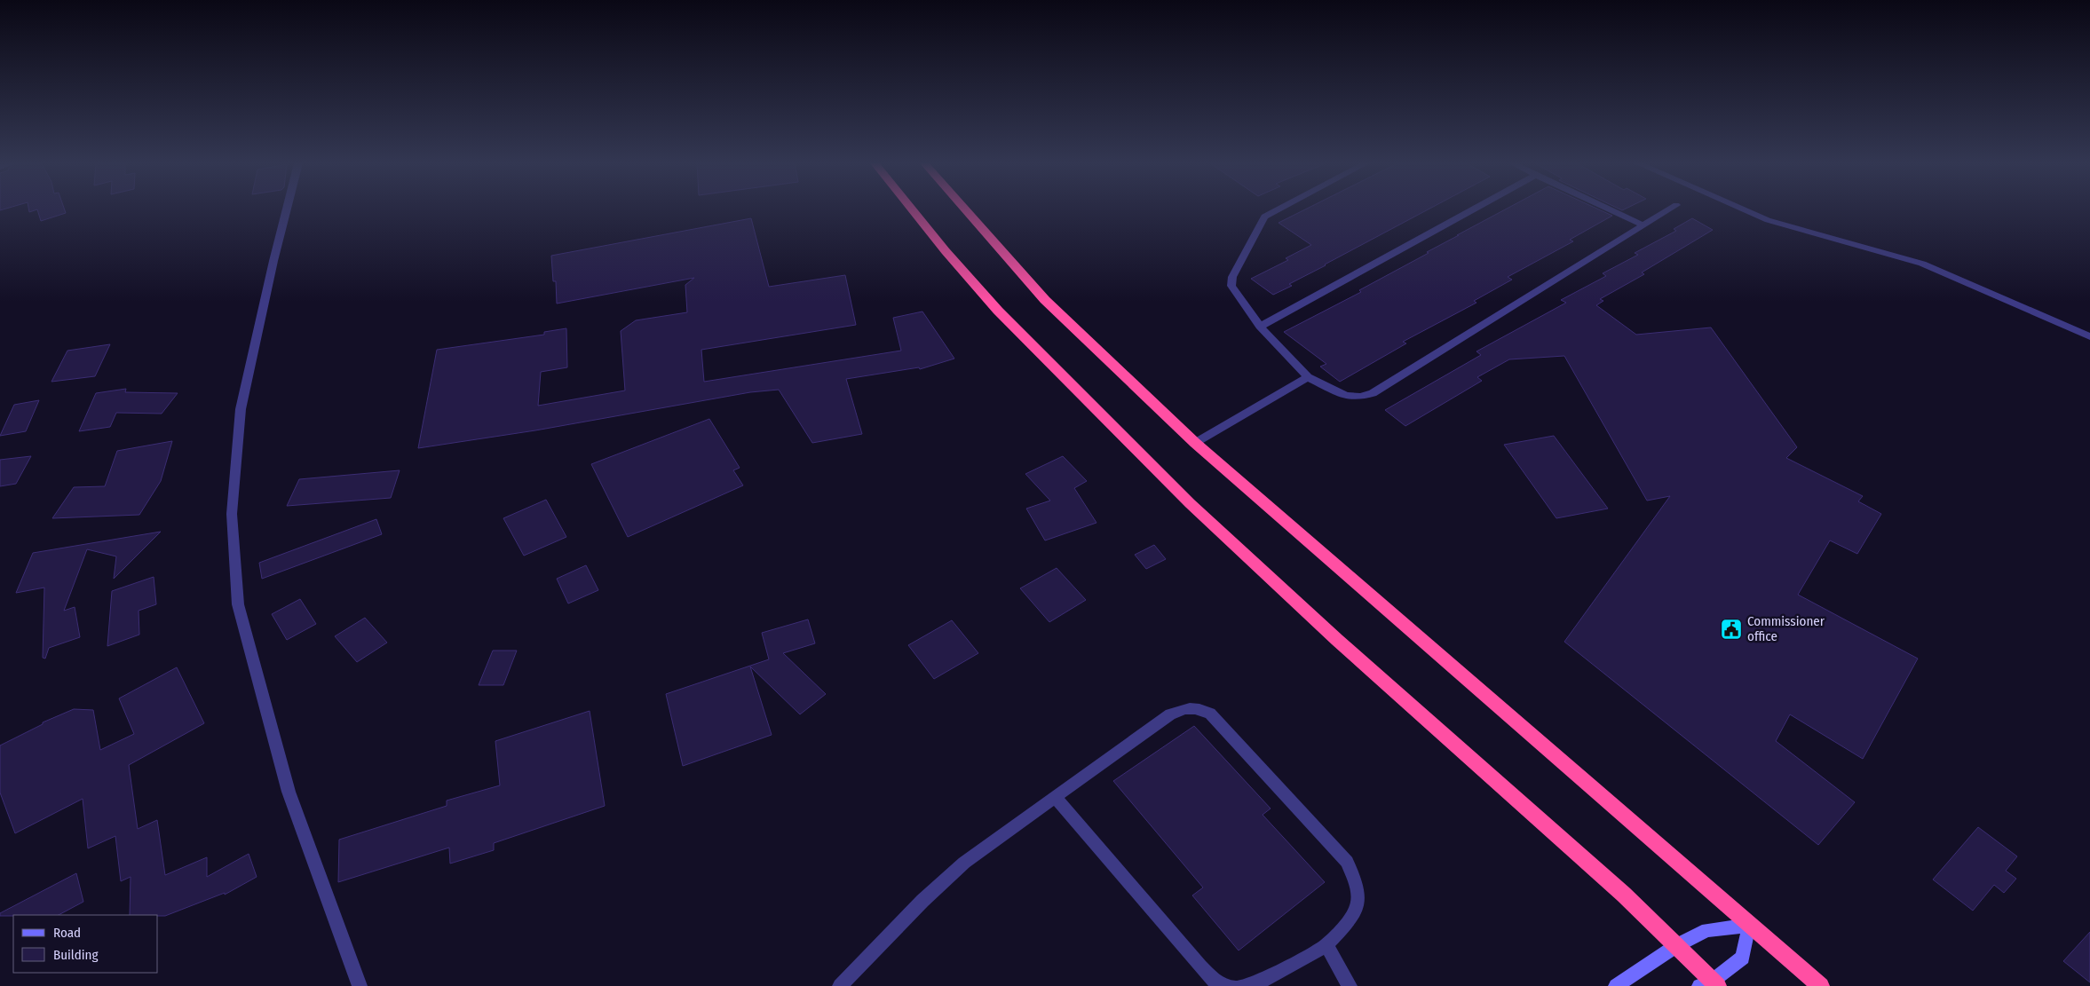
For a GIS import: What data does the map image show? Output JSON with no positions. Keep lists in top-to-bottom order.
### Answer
{
  "places": {
    "public building": ["Commissioner office"]
  },
  "legend": ["Road", "Building"]
}
